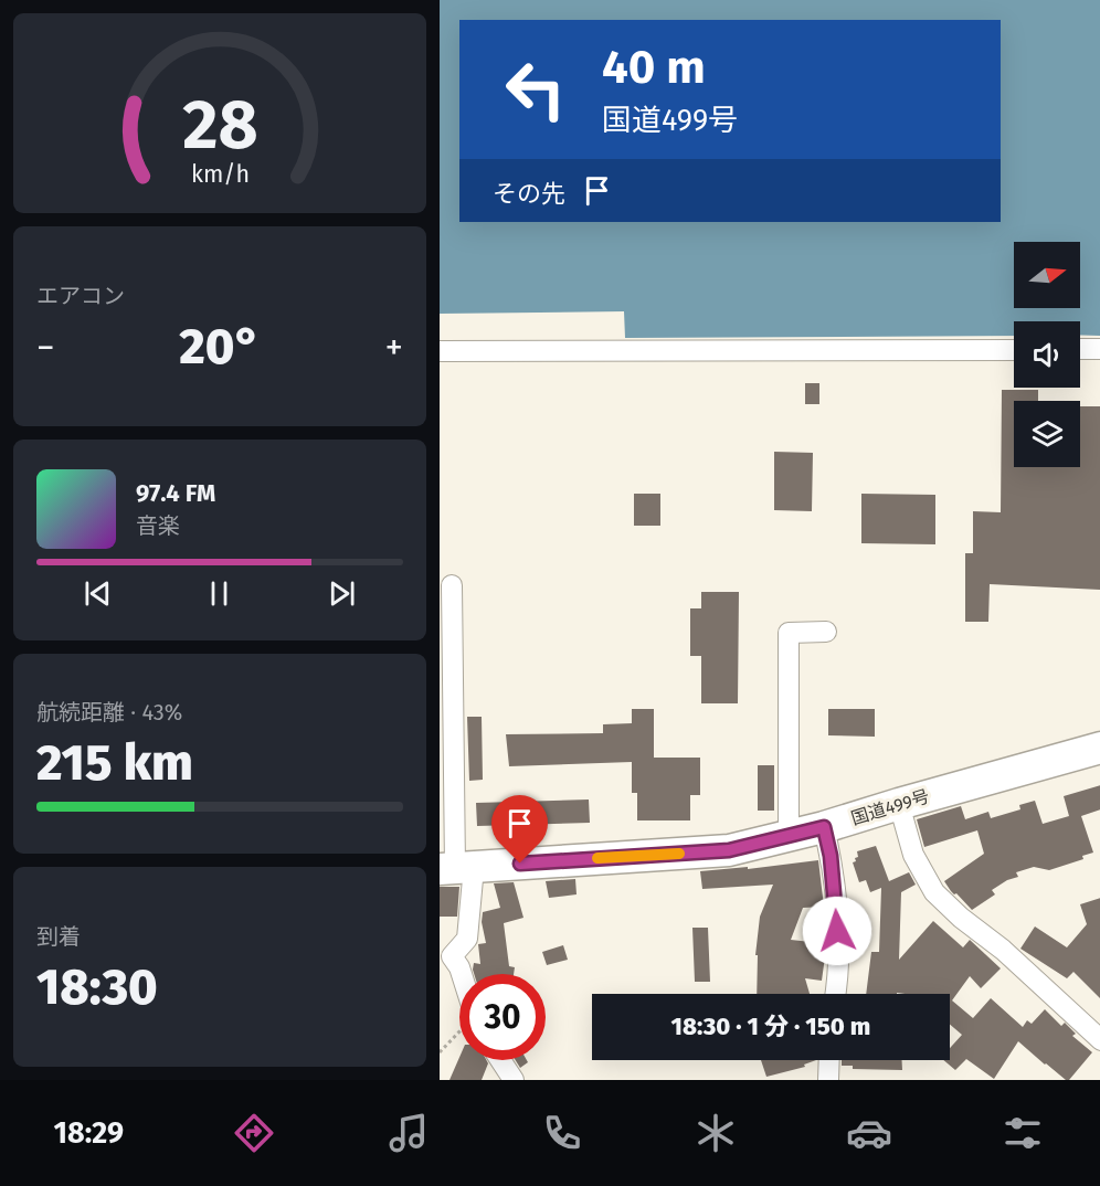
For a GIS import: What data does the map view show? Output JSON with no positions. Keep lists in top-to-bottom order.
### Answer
{
  "streets": {
    "highway": ["国道499号"]
  },
  "north": "right",
  "page": {
    "turn": ["40 m", "国道499号"],
    "then": "その先",
    "tile": [
      "エアコン",
      ["航続距離 · 43%", "215 km"],
      ["到着", "18:30"]
    ],
    "heat": ["−", "20°", "+"],
    "song": ["97.4 FM", "音楽"],
    "limit": "30",
    "trip": "18:30 · 1 分 · 150 m",
    "tabs": "18:29",
    "gauge": ["28", "km/h"]
  }
}
